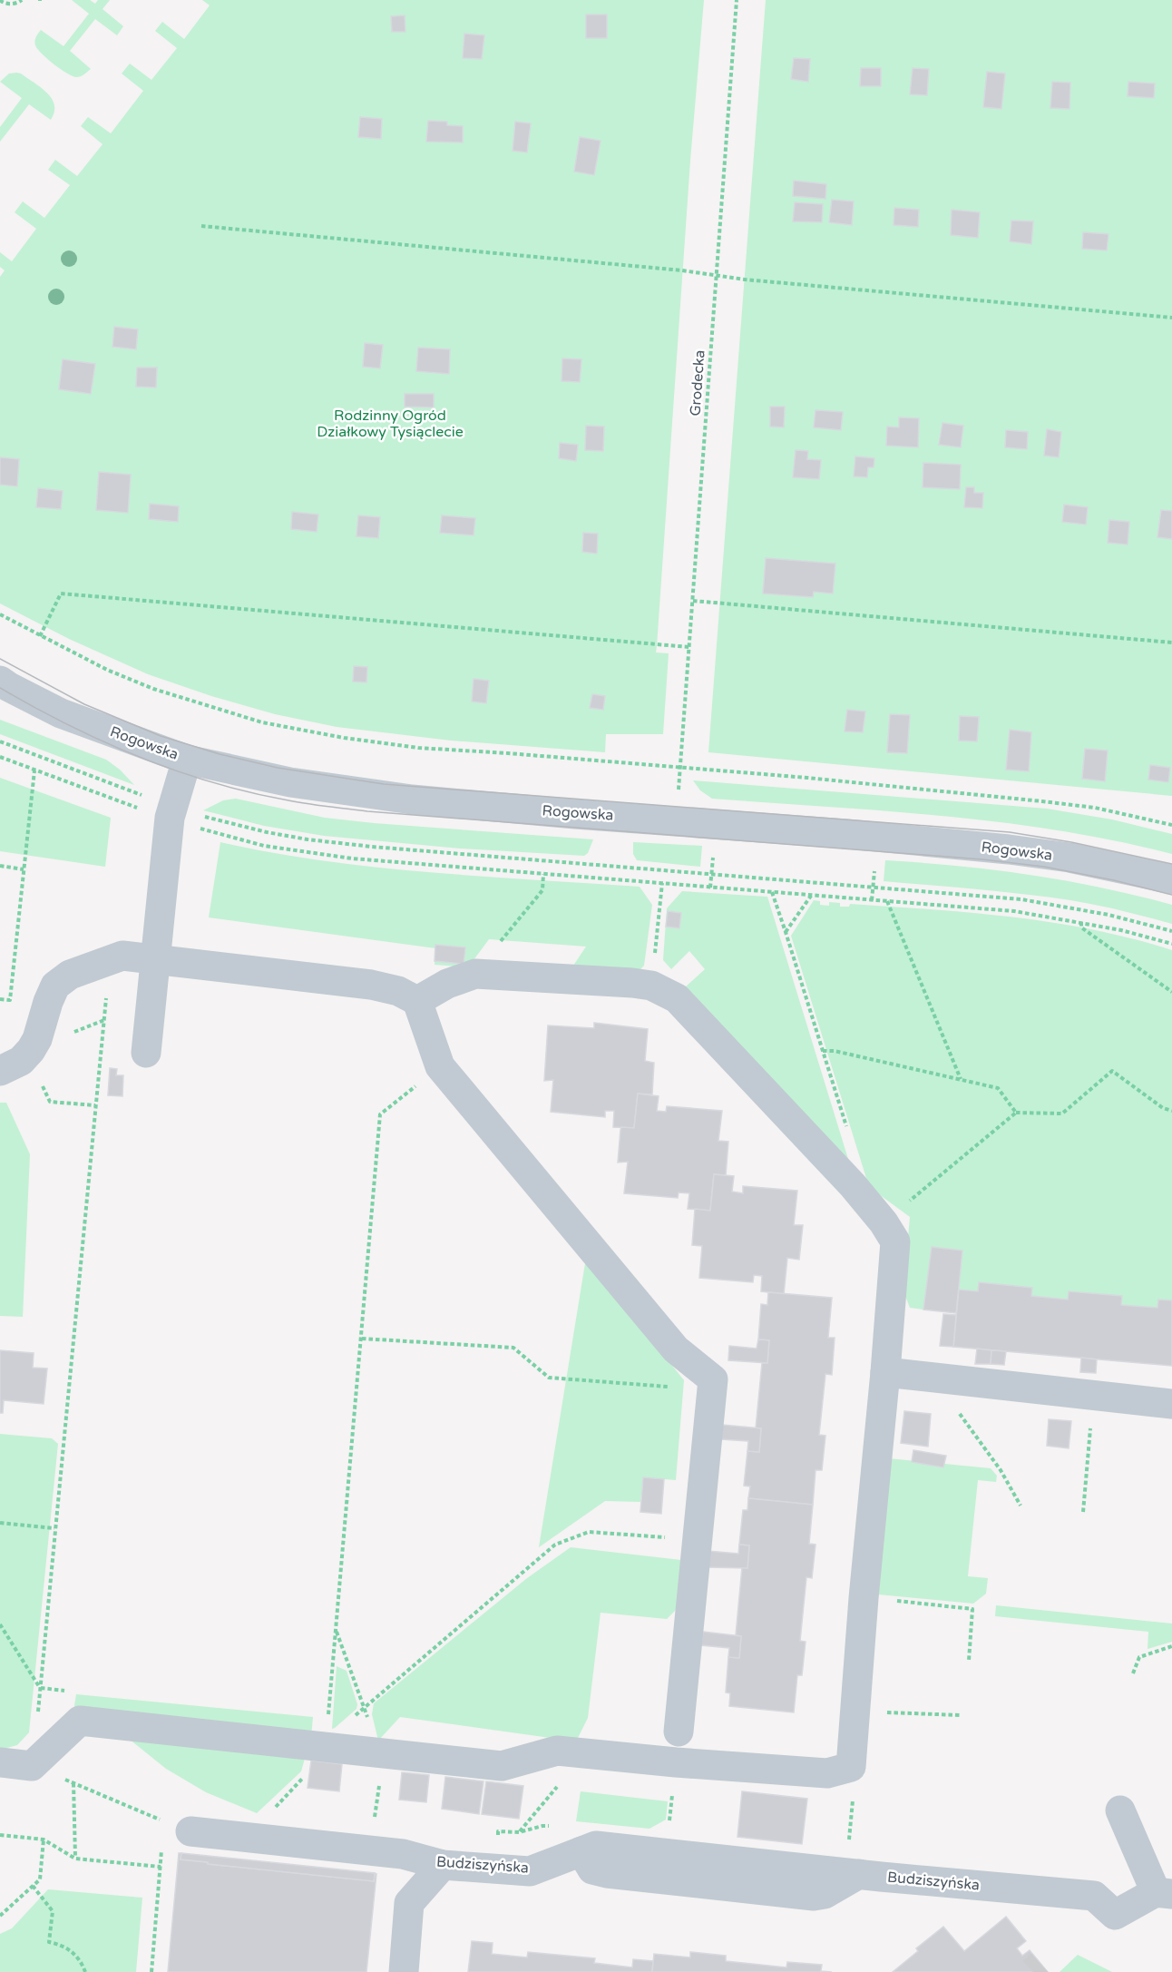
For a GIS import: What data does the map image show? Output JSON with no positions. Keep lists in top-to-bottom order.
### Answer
{
  "streets": {
    "street": ["Rogowska", "Budziszyńska"],
    "path": ["Grodecka"]
  },
  "parks": ["Rodzinny Ogród Działkowy Tysiąclecie"]
}
